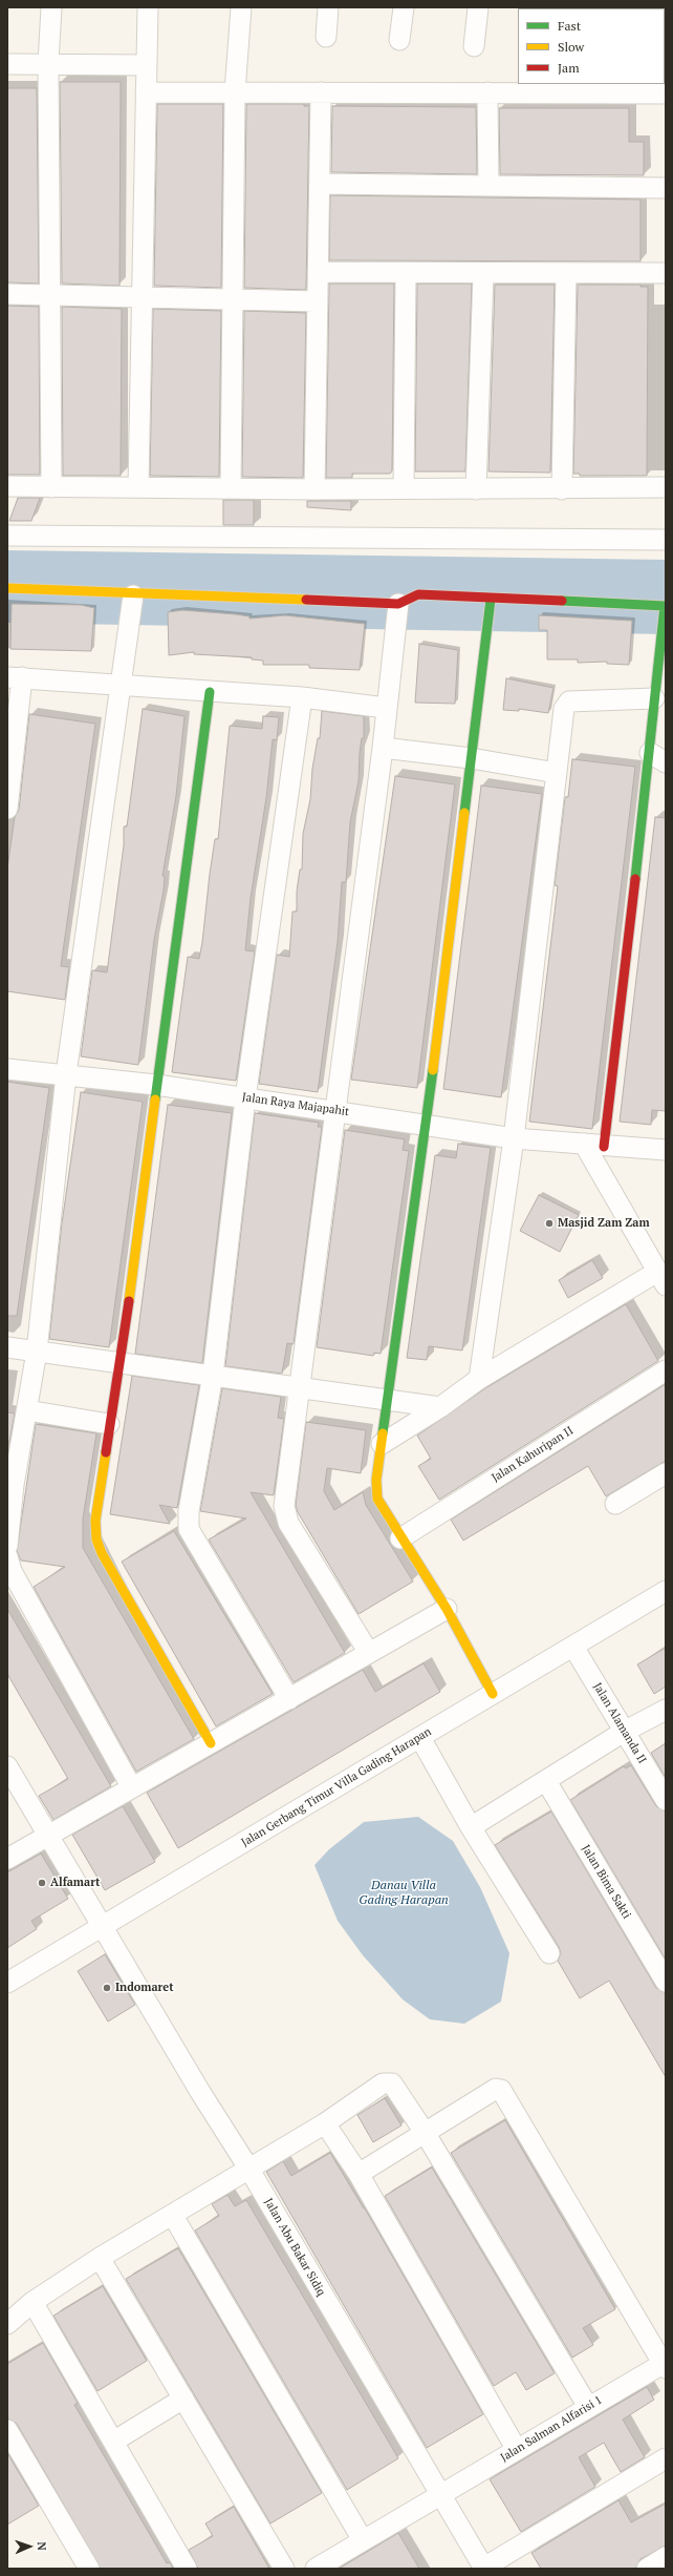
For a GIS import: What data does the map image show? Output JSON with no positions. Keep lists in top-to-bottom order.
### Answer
{
  "streets": {
    "street": [
      "Jalan Raya Majapahit",
      "Jalan Kahuripan II",
      "Jalan Alamanda II",
      "Jalan Gerbang Timur Villa Gading Harapan",
      "Jalan Bima Sakti",
      "Jalan Abu Bakar Sidiq",
      "Jalan Salman Alfarisi 1"
    ]
  },
  "crossings": [
    ["Jalan Alamanda II", "Jalan Gerbang Timur Villa Gading Harapan"],
    ["Jalan Gerbang Timur Villa Gading Harapan", "Jalan Abu Bakar Sidiq"],
    ["Jalan Abu Bakar Sidiq", "Jalan Salman Alfarisi 1"]
  ],
  "water": ["Danau Villa Gading Harapan"],
  "places": ["Masjid Zam Zam", "Alfamart", "Indomaret"],
  "legend": ["Fast", "Slow", "Jam"],
  "north": "right"
}
